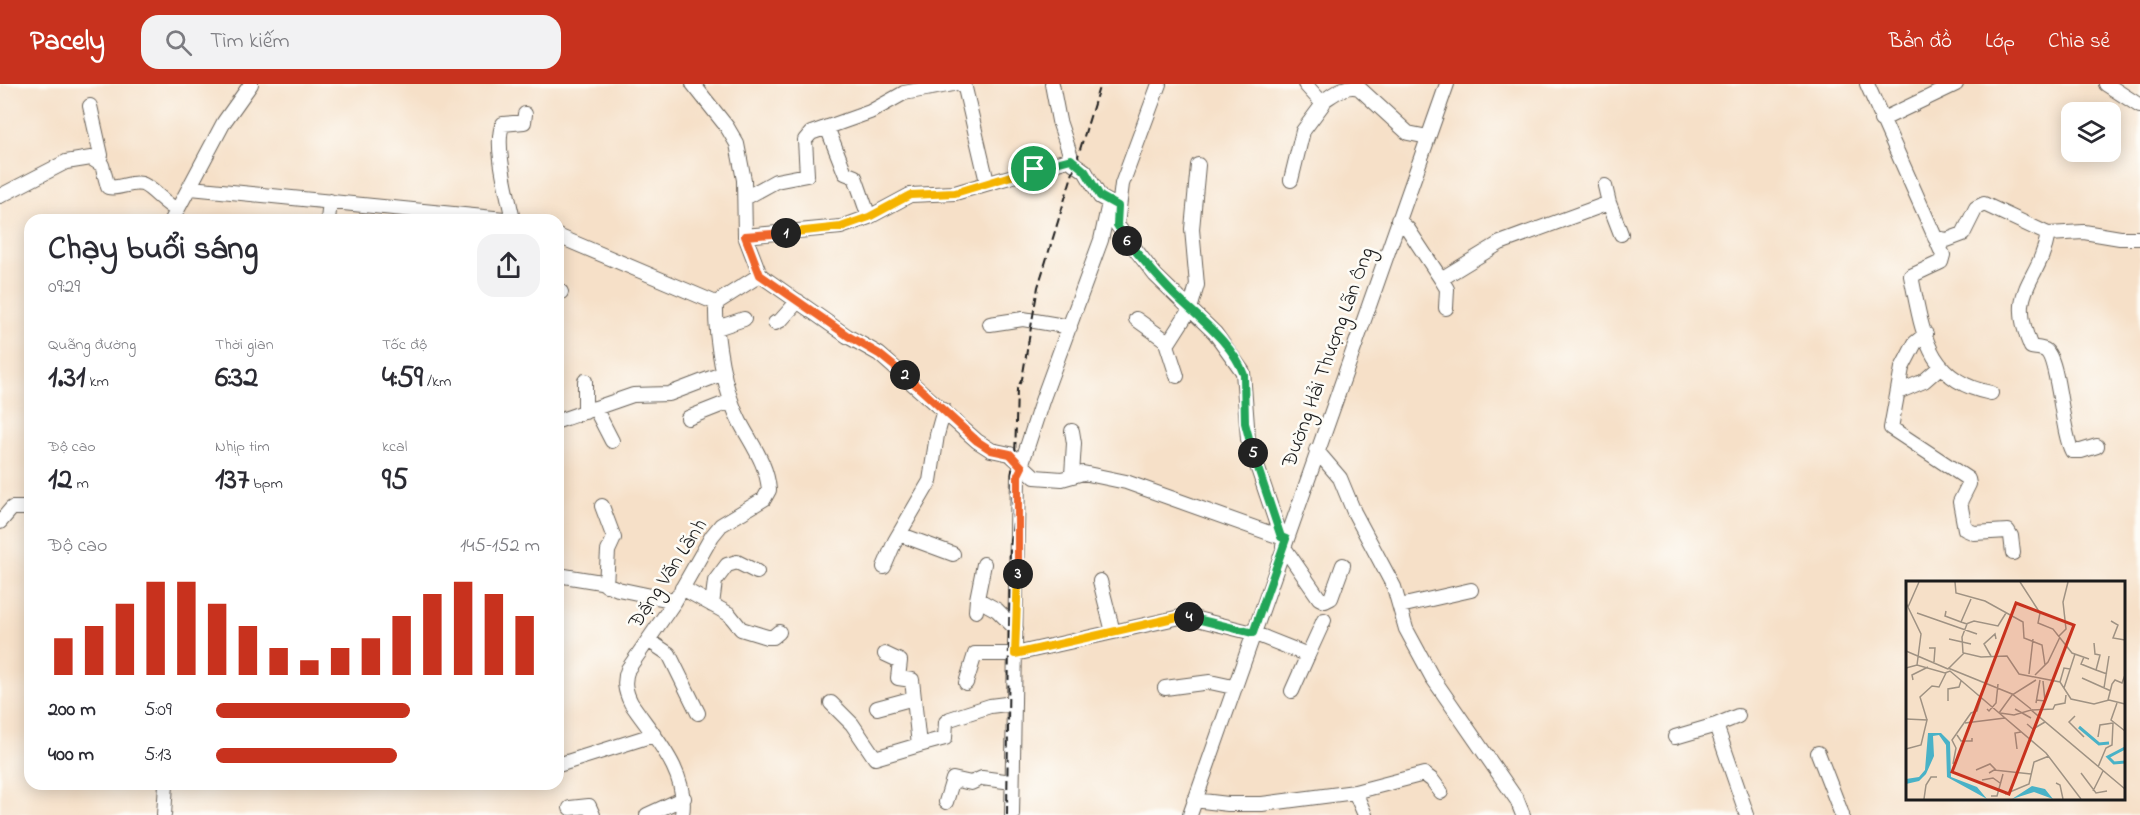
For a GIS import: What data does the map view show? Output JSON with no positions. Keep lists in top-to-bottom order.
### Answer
{
  "streets": {
    "street": ["Đường Hải Thượng Lãn Ông", "Đặng Văn Lãnh"]
  },
  "page": {
    "header": "Pacely",
    "search": "Tìm kiếm",
    "nav": ["Bản đồ", "Lớp", "Chia sẻ"],
    "heading": ["Chạy buổi sáng", "09:29"],
    "pins": [
      "1",
      "6",
      "2",
      "5",
      "3",
      "4"
    ],
    "stats": [
      ["Quãng đường", "1.31 km"],
      ["Thời gian", "6:32"],
      ["Tốc độ", "4:59 /km"],
      ["Độ cao", "12 m"],
      ["Nhịp tim", "137 bpm"],
      ["kcal", "95"]
    ],
    "chart": ["Độ cao", "145–152 m"],
    "list": [
      {
        "name": "200 m",
        "note": "5:09"
      },
      {
        "name": "400 m",
        "note": "5:13"
      }
    ]
  }
}
